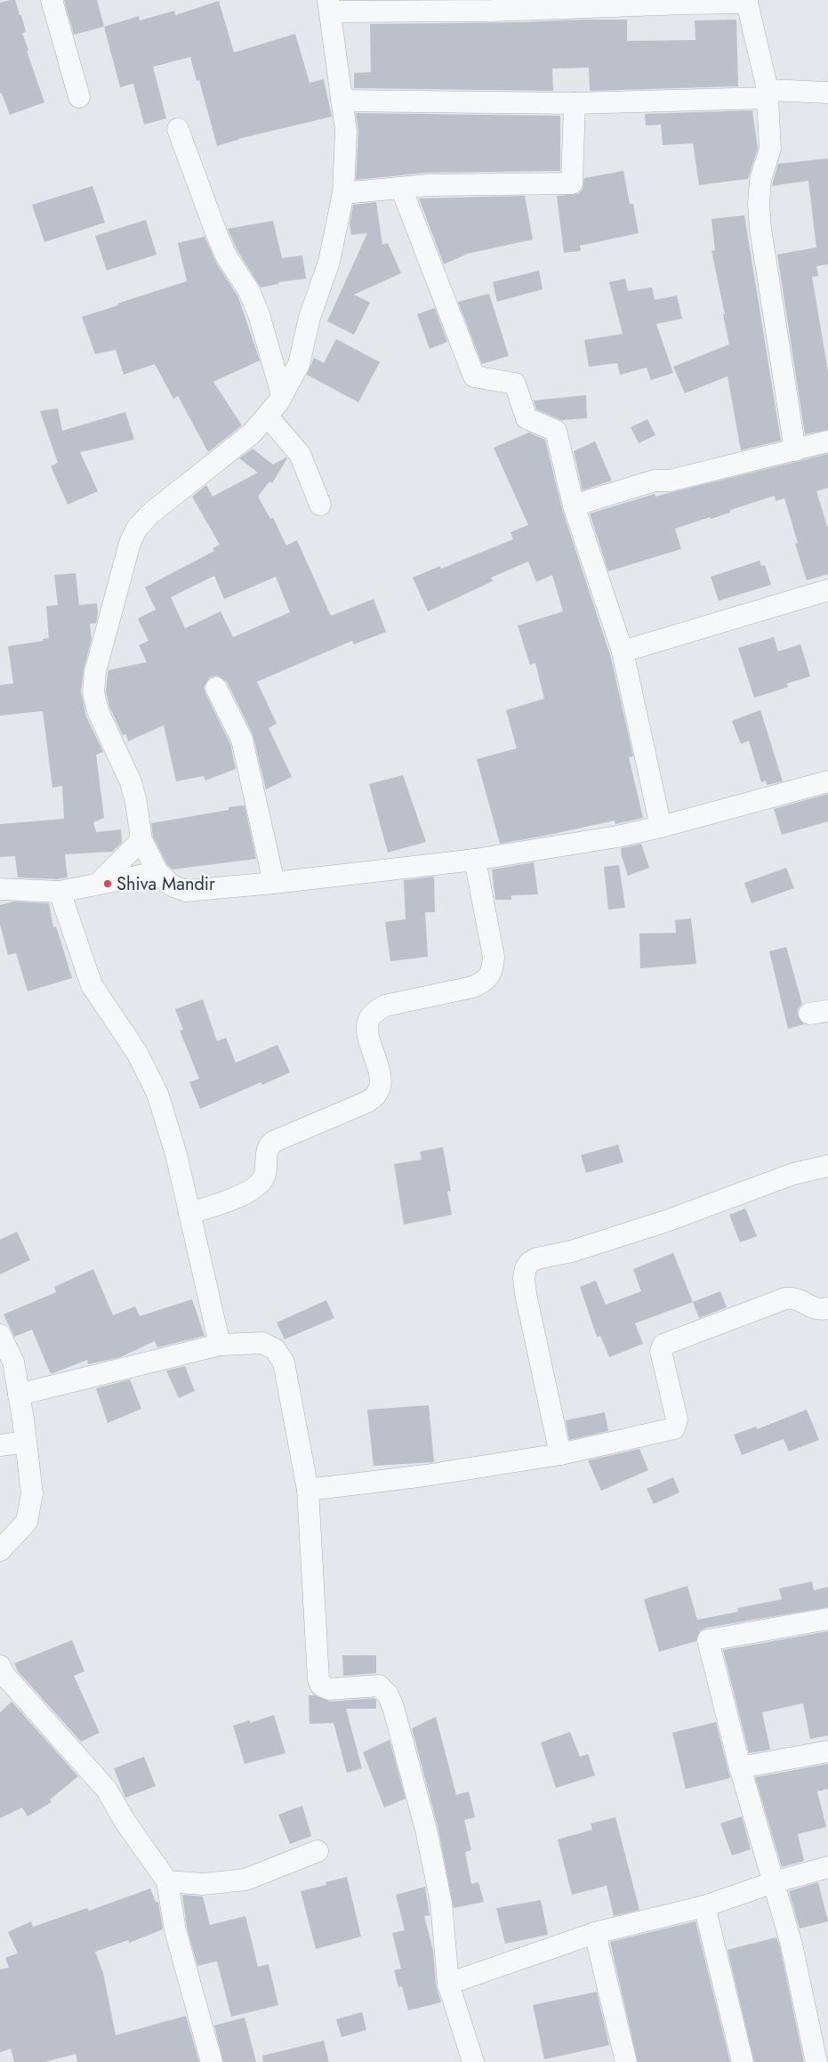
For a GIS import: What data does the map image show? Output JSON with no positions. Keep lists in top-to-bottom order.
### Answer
{
  "places": ["Shiva Mandir"]
}
